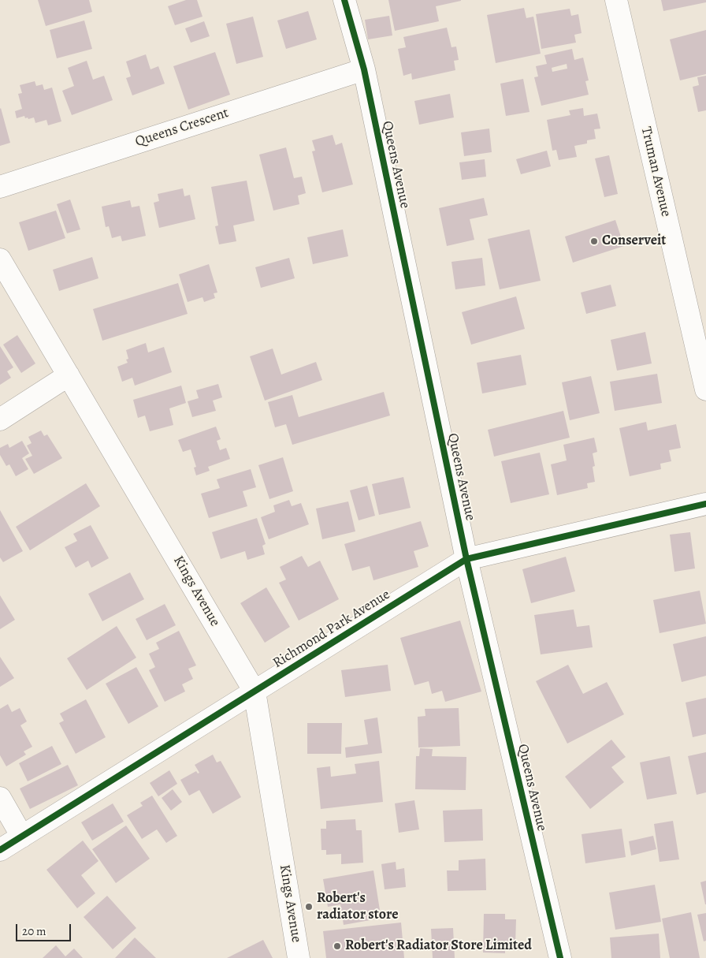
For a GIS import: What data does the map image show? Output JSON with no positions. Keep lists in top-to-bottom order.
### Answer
{
  "streets": {
    "street": [
      "Queens Crescent",
      "Queens Avenue",
      "Truman Avenue",
      "Kings Avenue",
      "Richmond Park Avenue"
    ]
  },
  "crossings": [
    ["Queens Crescent", "Queens Avenue"],
    ["Queens Avenue", "Richmond Park Avenue"],
    ["Kings Avenue", "Richmond Park Avenue"]
  ],
  "places": ["Conserveit", "Robert's radiator store", "Robert's Radiator Store Limited"],
  "scale_bar": "20 m"
}
